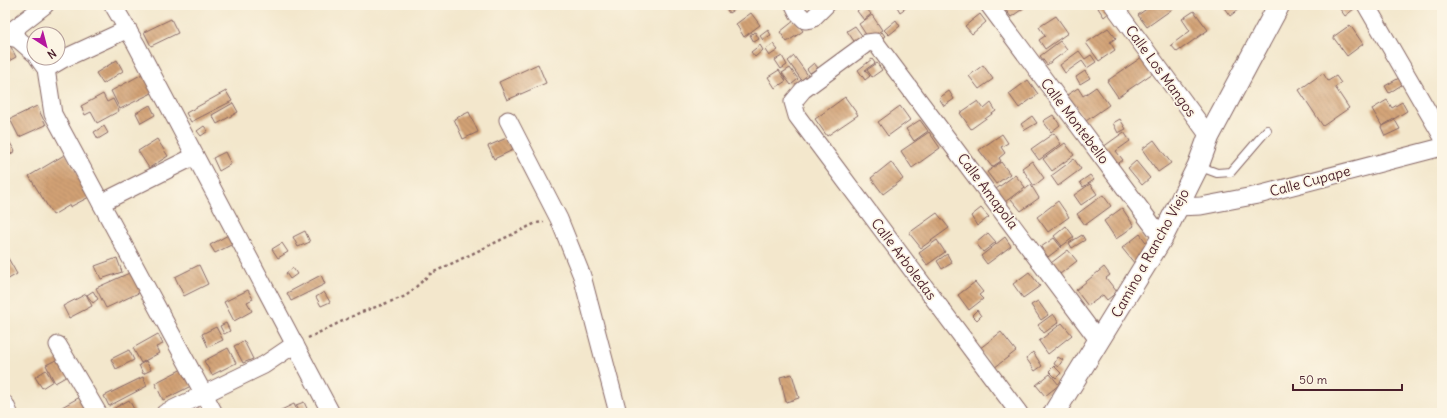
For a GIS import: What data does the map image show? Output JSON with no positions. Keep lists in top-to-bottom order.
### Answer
{
  "streets": {
    "street": [
      "Calle Los Mangos",
      "Calle Montebello",
      "Calle Cupape",
      "Calle Amapola",
      "Camino a Rancho Viejo",
      "Calle Arboledas"
    ]
  },
  "crossings": [
    ["Calle Los Mangos", "Camino a Rancho Viejo"],
    ["Calle Montebello", "Camino a Rancho Viejo"],
    ["Calle Cupape", "Camino a Rancho Viejo"],
    ["Calle Amapola", "Camino a Rancho Viejo"],
    ["Calle Amapola", "Calle Arboledas"]
  ],
  "scale_bar": "50 m",
  "north": "bottom right"
}
